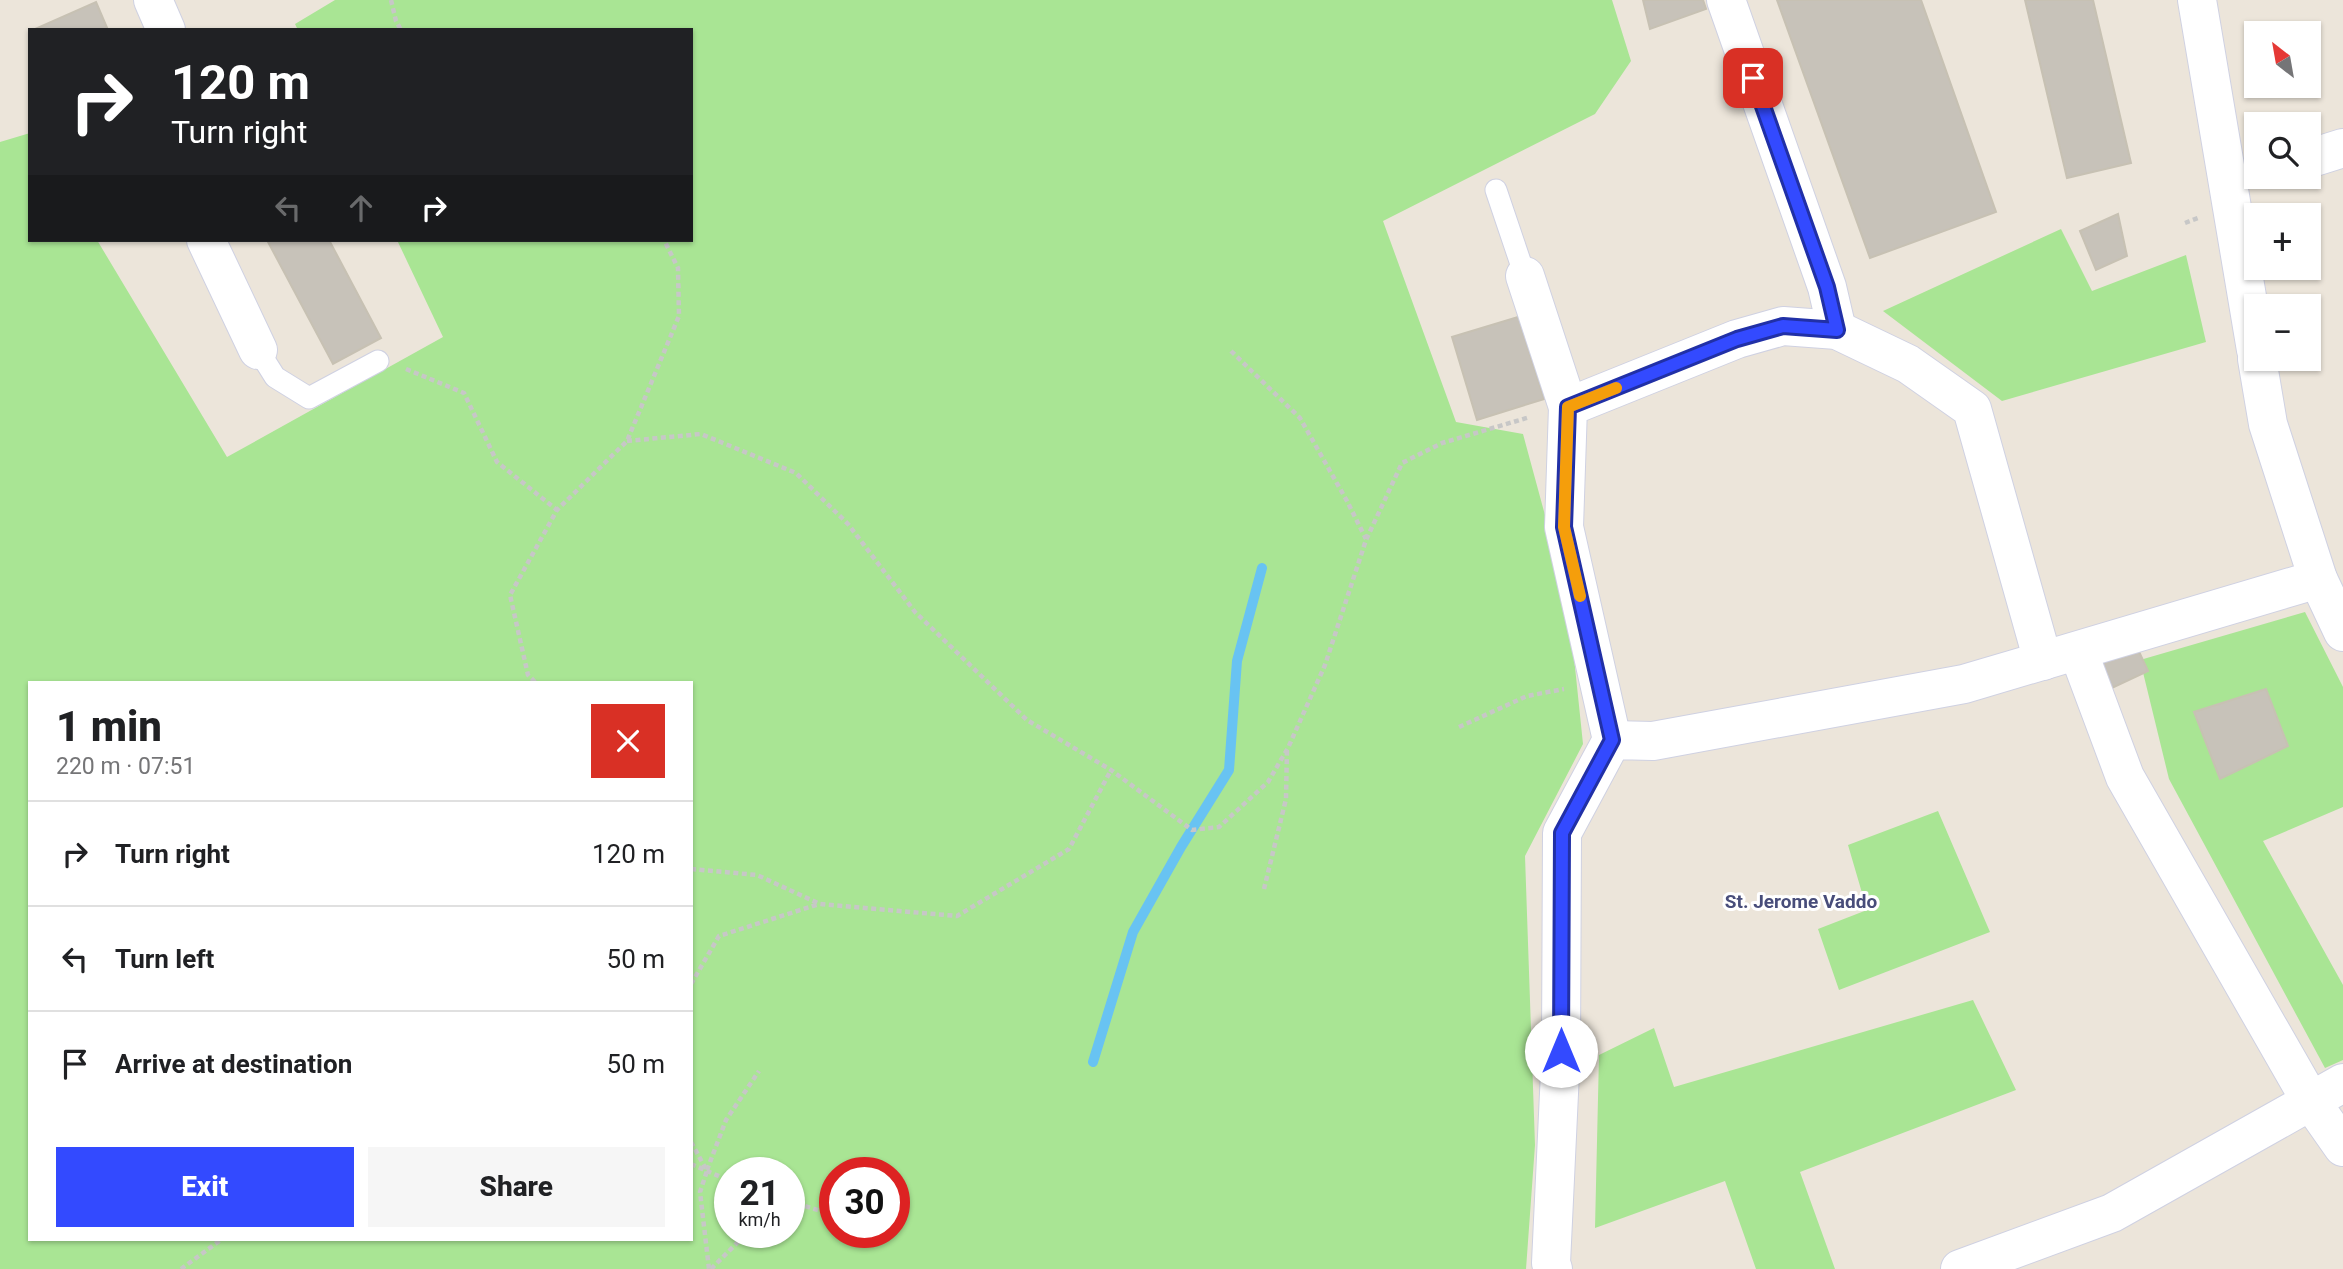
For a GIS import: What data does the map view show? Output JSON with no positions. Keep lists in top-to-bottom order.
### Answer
{
  "districts": ["St. Jerome Vaddo"],
  "north": "top left",
  "page": {
    "map_buttons": ["+", "−"],
    "turn": ["120 m", "Turn right"],
    "heading": ["1 min", "220 m · 07:51"],
    "list": [
      {
        "name": "Turn right",
        "value": "120 m"
      },
      {
        "name": "Turn left",
        "value": "50 m"
      },
      {
        "name": "Arrive at destination",
        "value": "50 m"
      }
    ],
    "buttons": ["Exit", "Share"],
    "speed": "21 km/h",
    "limit": "30"
  }
}
